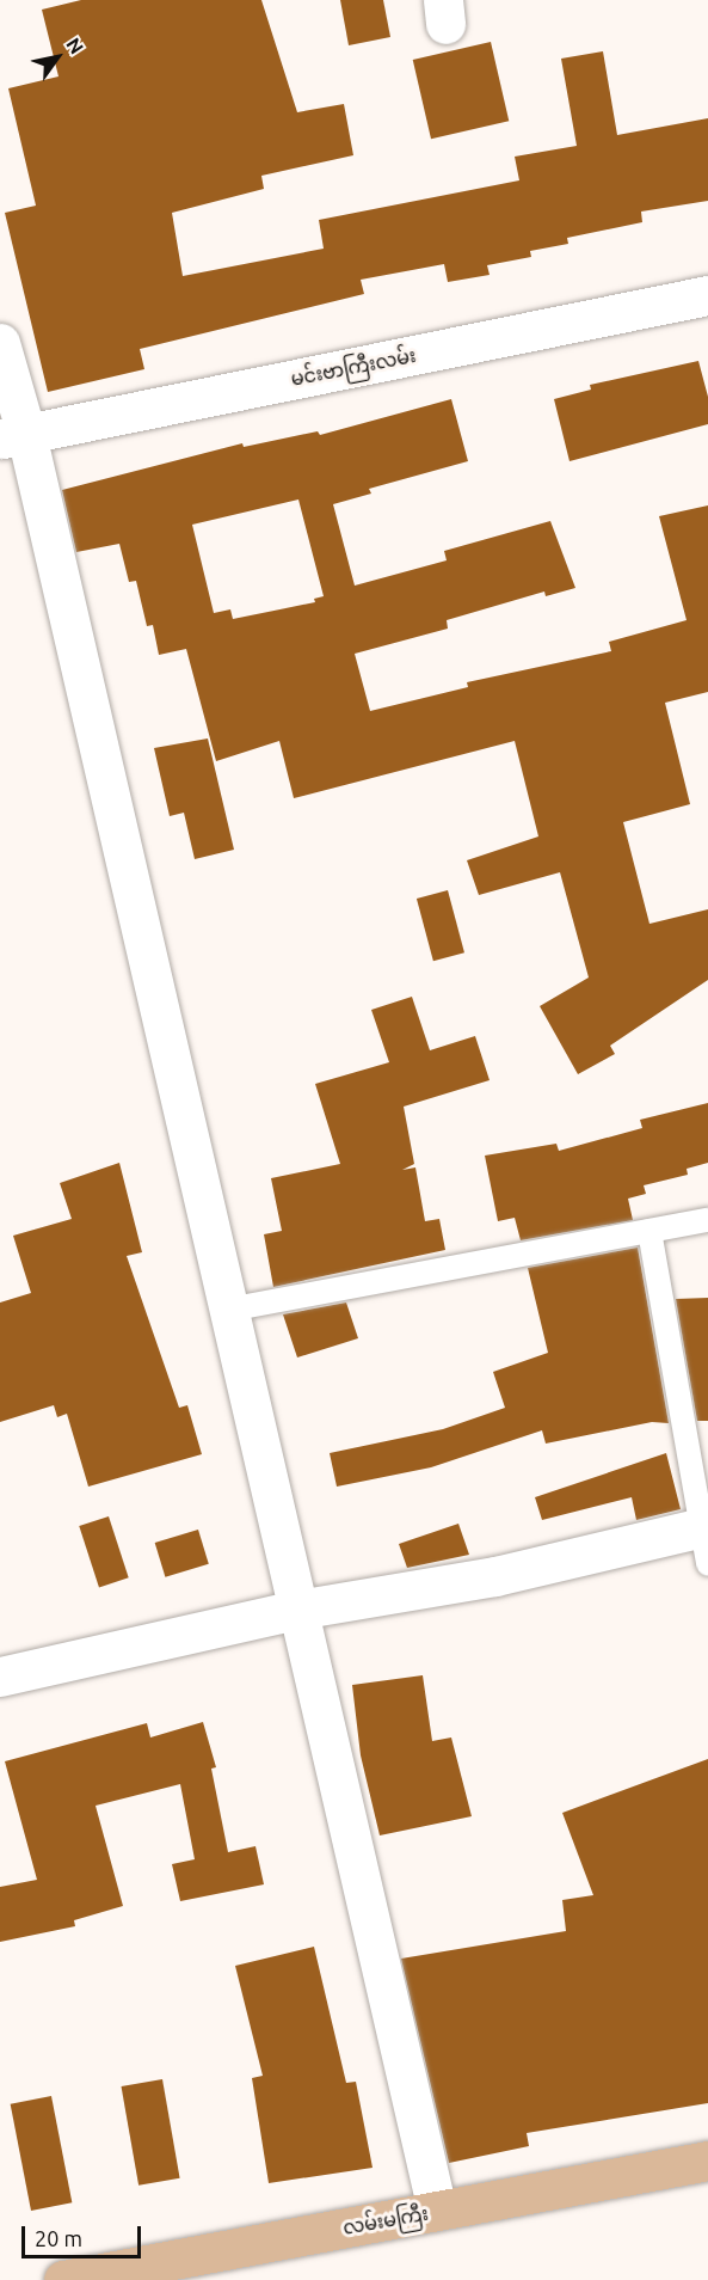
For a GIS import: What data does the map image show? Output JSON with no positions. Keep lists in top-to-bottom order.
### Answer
{
  "streets": {
    "main road": ["လမ်းမကြီး"],
    "street": ["မင်းဗာကြီးလမ်း"]
  },
  "scale_bar": "20 m",
  "north": "top right"
}
